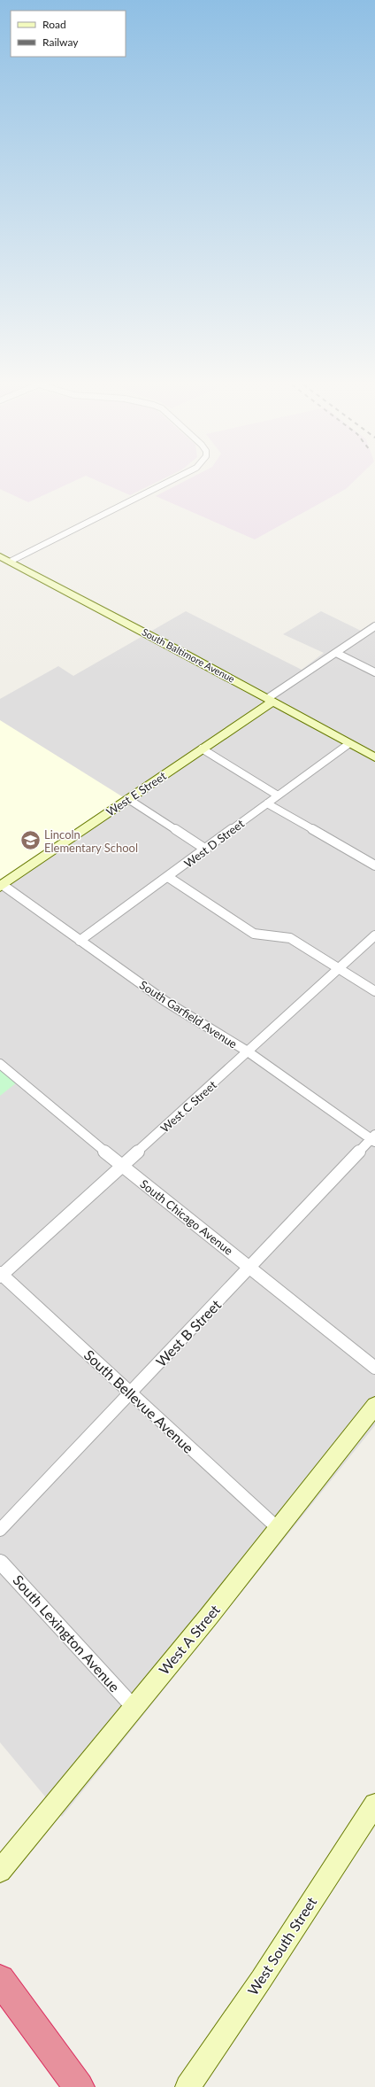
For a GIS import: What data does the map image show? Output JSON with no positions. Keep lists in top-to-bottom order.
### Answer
{
  "streets": {
    "street": [
      "South Baltimore Avenue",
      "West E Street",
      "West D Street",
      "South Garfield Avenue",
      "West C Street",
      "South Chicago Avenue",
      "West B Street",
      "South Bellevue Avenue",
      "South Lexington Avenue",
      "West A Street",
      "West South Street"
    ]
  },
  "crossings": [
    ["South Baltimore Avenue", "West E Street"],
    ["South Baltimore Avenue", "West D Street"],
    ["West E Street", "South Garfield Avenue"],
    ["West D Street", "South Garfield Avenue"],
    ["South Garfield Avenue", "West C Street"],
    ["South Garfield Avenue", "West B Street"],
    ["West C Street", "South Chicago Avenue"],
    ["West C Street", "South Bellevue Avenue"],
    ["South Chicago Avenue", "West B Street"],
    ["West B Street", "South Bellevue Avenue"],
    ["South Bellevue Avenue", "West A Street"],
    ["South Lexington Avenue", "West A Street"]
  ],
  "places": {
    "school or university": ["Lincoln Elementary School"]
  },
  "legend": ["Road", "Railway"]
}
